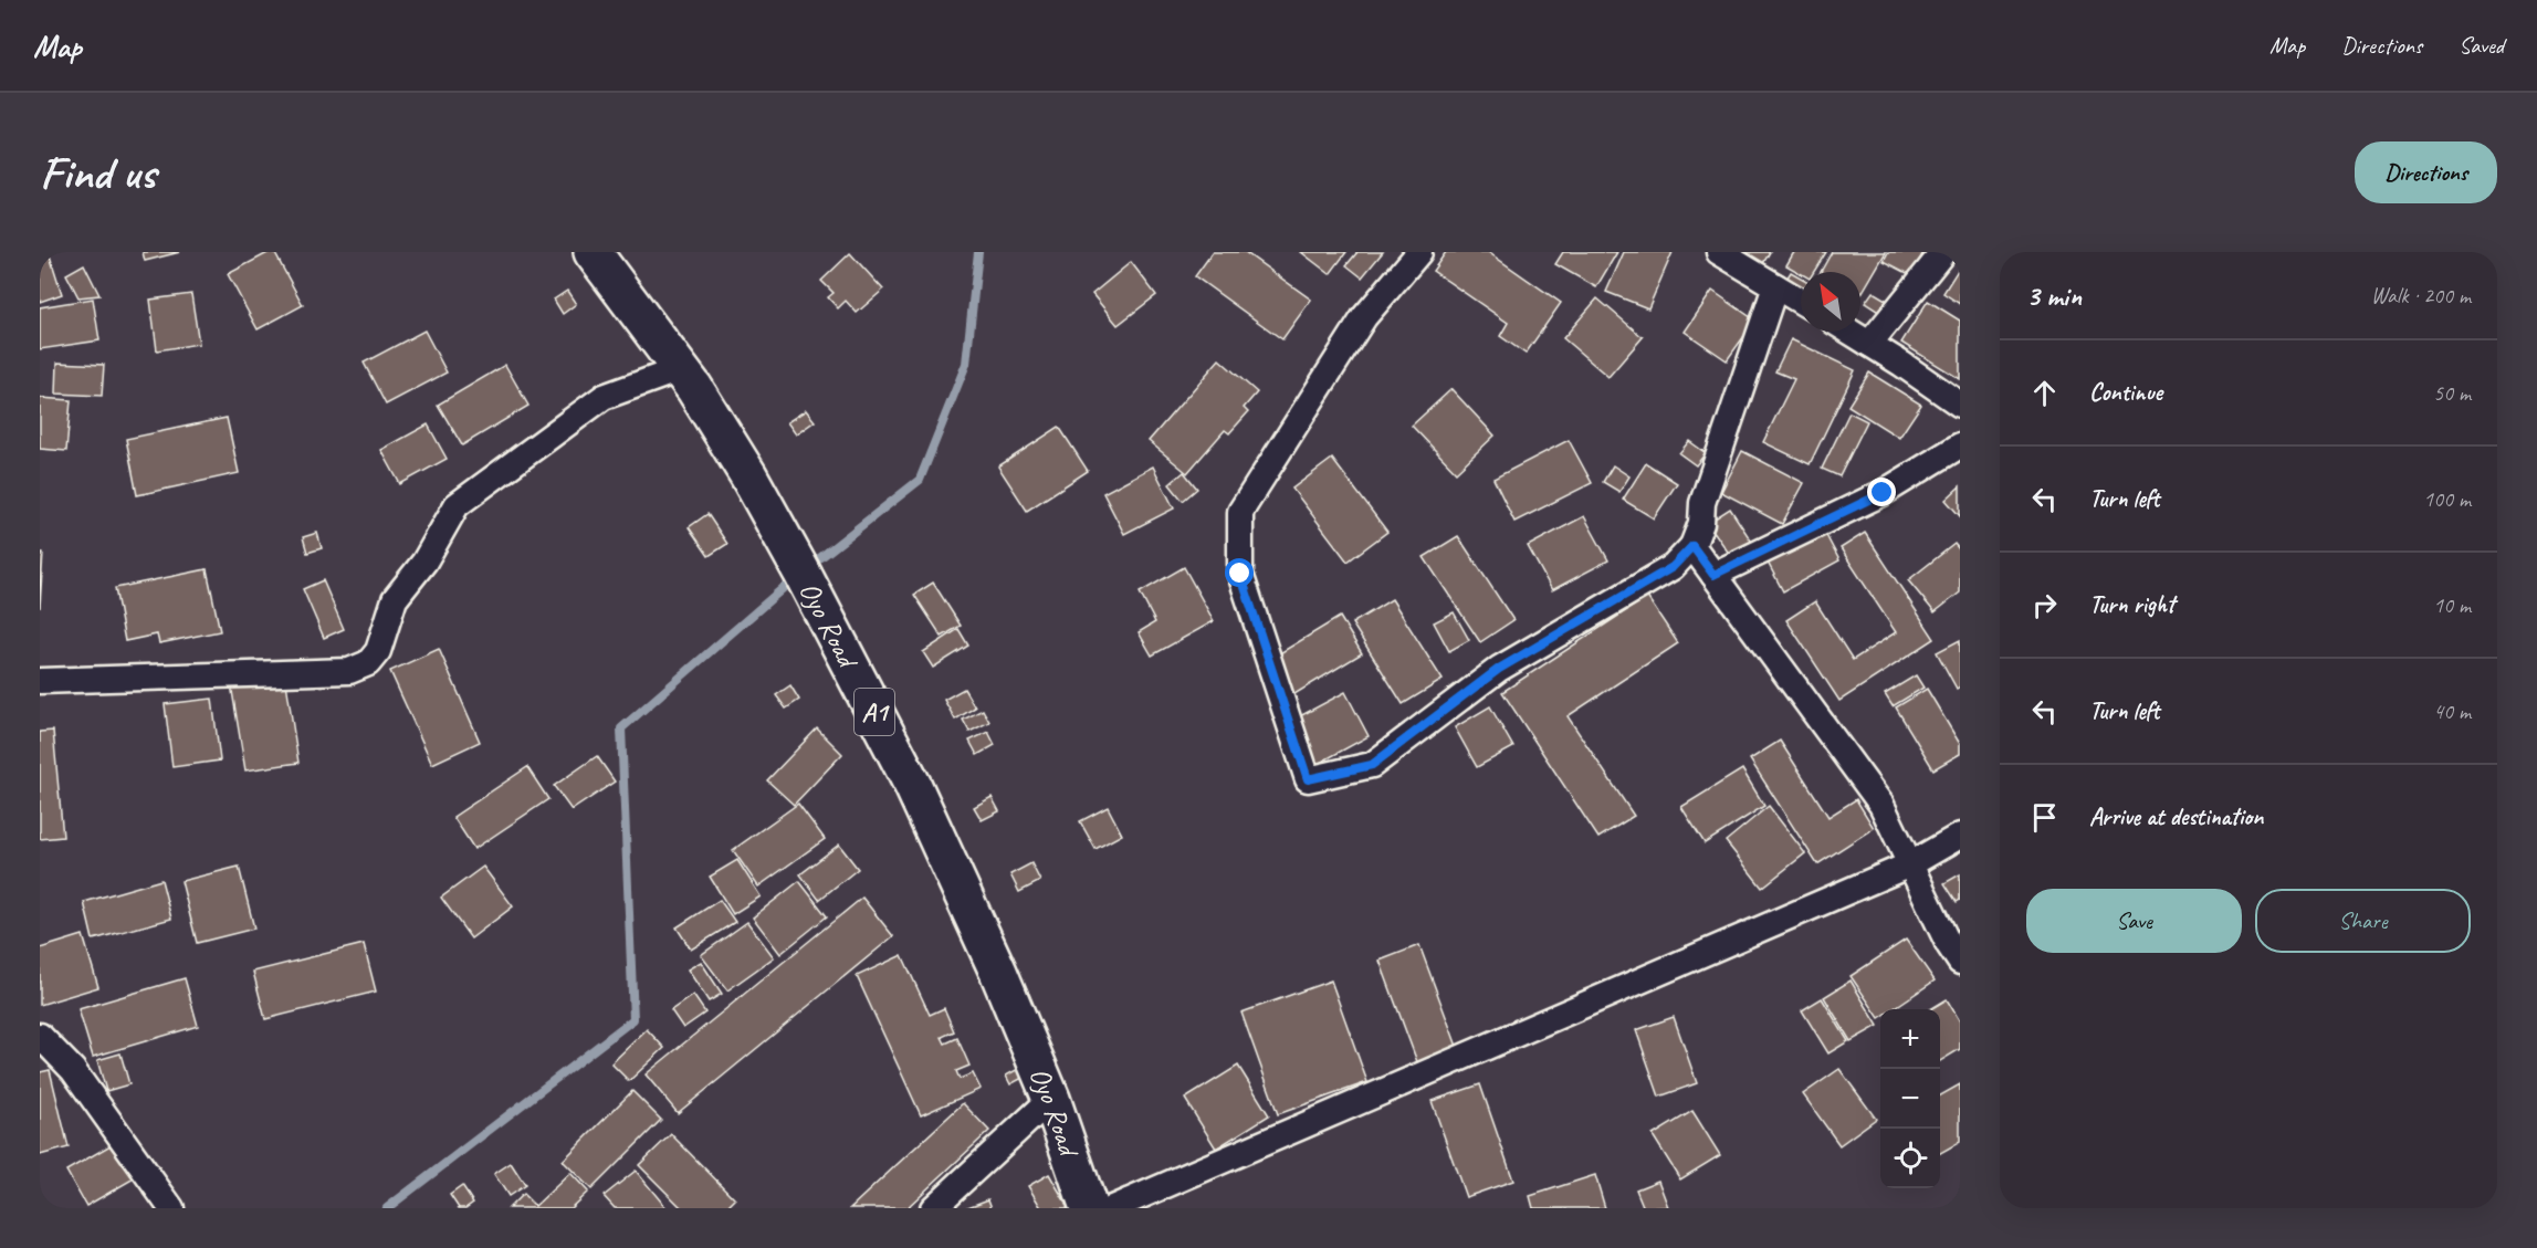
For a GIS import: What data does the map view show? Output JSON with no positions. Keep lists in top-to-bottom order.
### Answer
{
  "streets": {
    "highway": ["Oyo Road", "A1"]
  },
  "north": "top left",
  "page": {
    "header": "Map",
    "nav": ["Map", "Directions", "Saved"],
    "buttons": [
      "Directions",
      ["Save", "Share"]
    ],
    "title": "Find us",
    "heading": ["3 min", "Walk · 200 m"],
    "list": [
      ["Continue", "50 m"],
      ["Turn left", "100 m"],
      ["Turn right", "10 m"],
      ["Turn left", "40 m"],
      "Arrive at destination"
    ],
    "map_buttons": ["+", "−"]
  }
}
